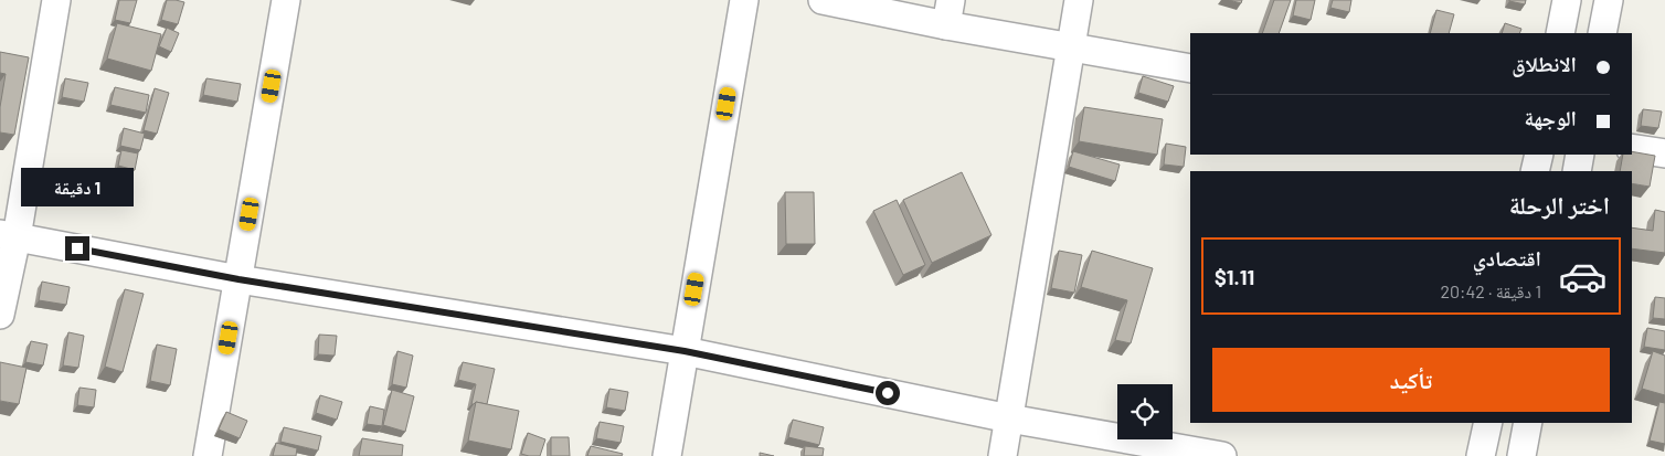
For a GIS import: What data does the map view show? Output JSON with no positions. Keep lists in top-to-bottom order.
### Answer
{
  "page": {
    "banner": ["الانطلاق", "الوجهة"],
    "bubble": "1 دقيقة",
    "heading": "اختر الرحلة",
    "list": [
      {
        "name": "اقتصادي",
        "note": "1 دقيقة · 20:42",
        "value": "$1.11"
      }
    ],
    "buttons": "تأكيد"
  }
}
